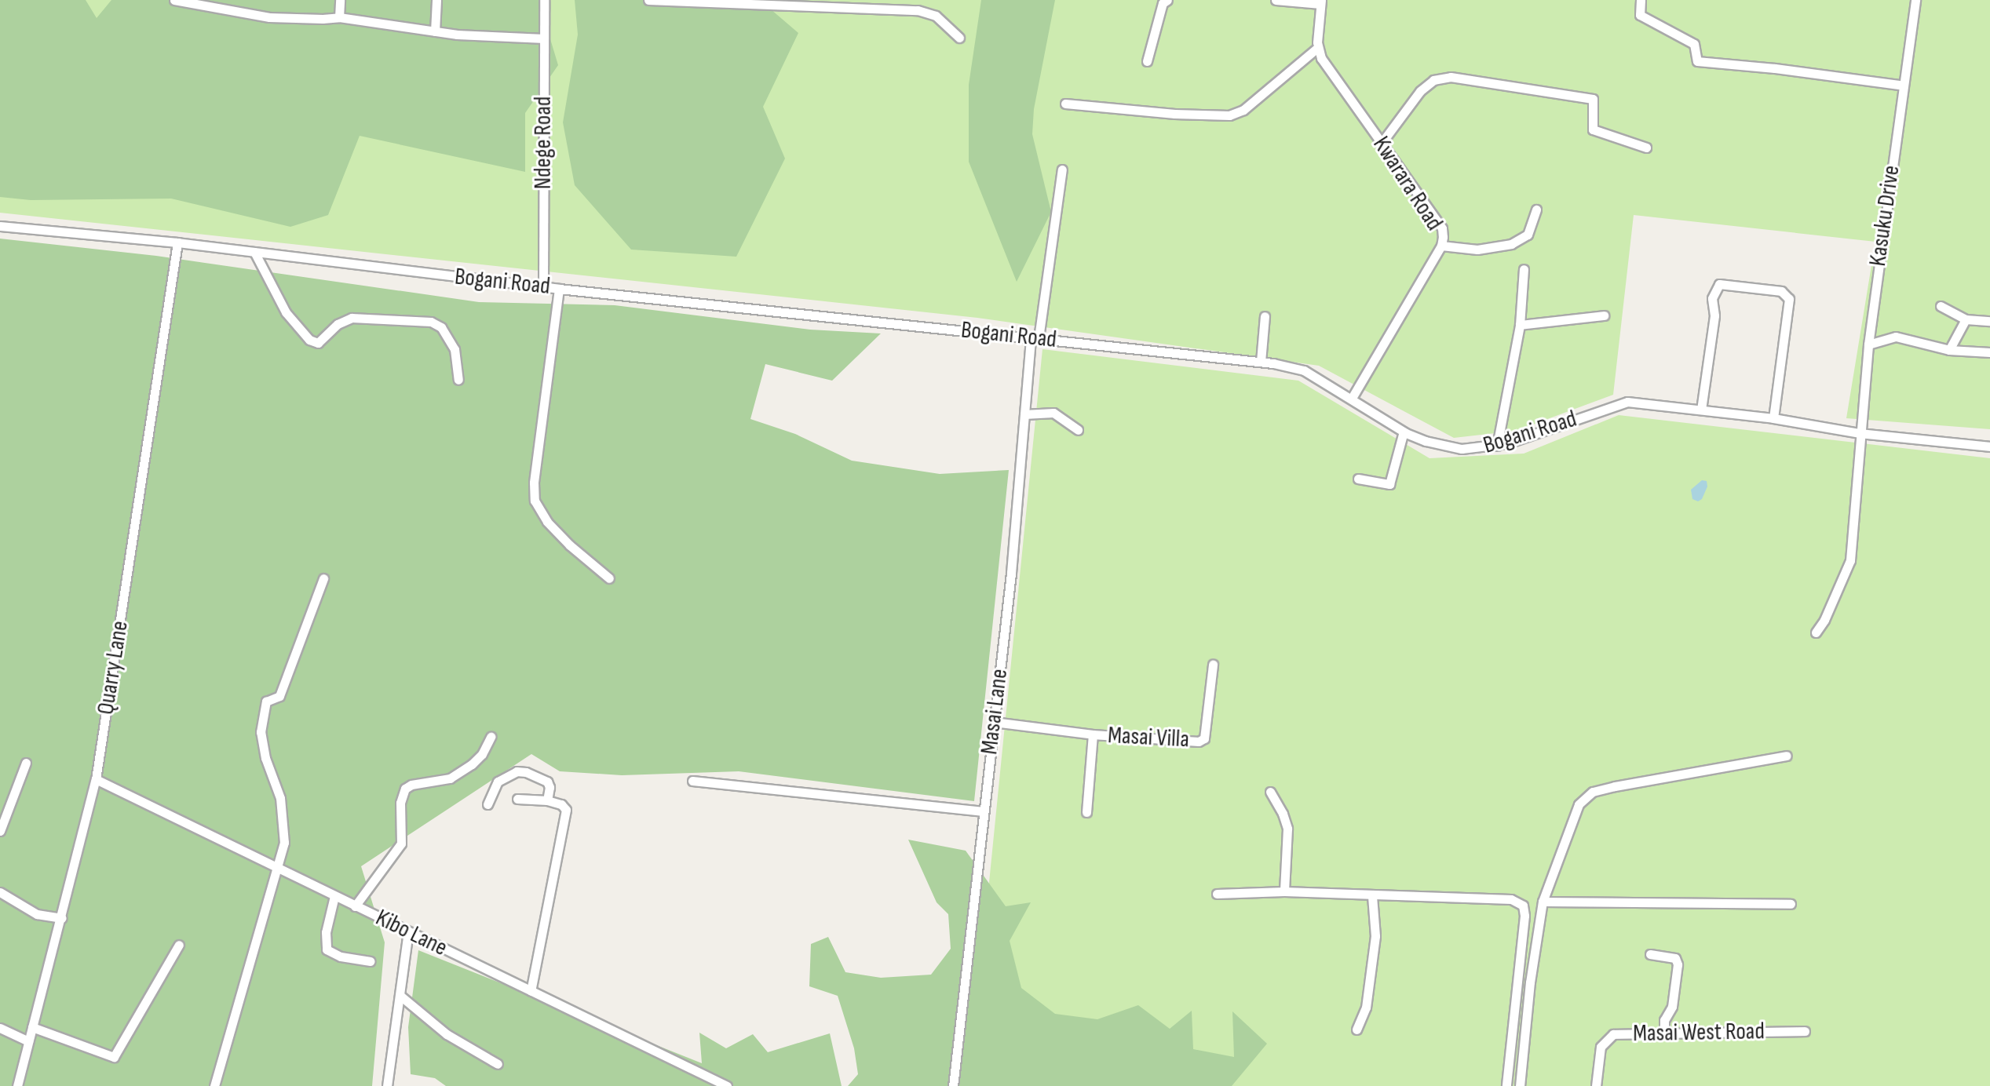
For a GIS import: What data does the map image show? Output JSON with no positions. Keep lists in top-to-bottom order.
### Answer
{
  "streets": {
    "street": [
      "Ndege Road",
      "Kwarara Road",
      "Kasuku Drive",
      "Bogani Road",
      "Quarry Lane",
      "Masai Lane",
      "Masai Villa",
      "Kibo Lane",
      "Masai West Road"
    ]
  },
  "crossings": [
    ["Ndege Road", "Bogani Road"],
    ["Kwarara Road", "Bogani Road"],
    ["Kasuku Drive", "Bogani Road"],
    ["Bogani Road", "Quarry Lane"],
    ["Bogani Road", "Masai Lane"],
    ["Quarry Lane", "Kibo Lane"],
    ["Masai Lane", "Masai Villa"]
  ]
}
